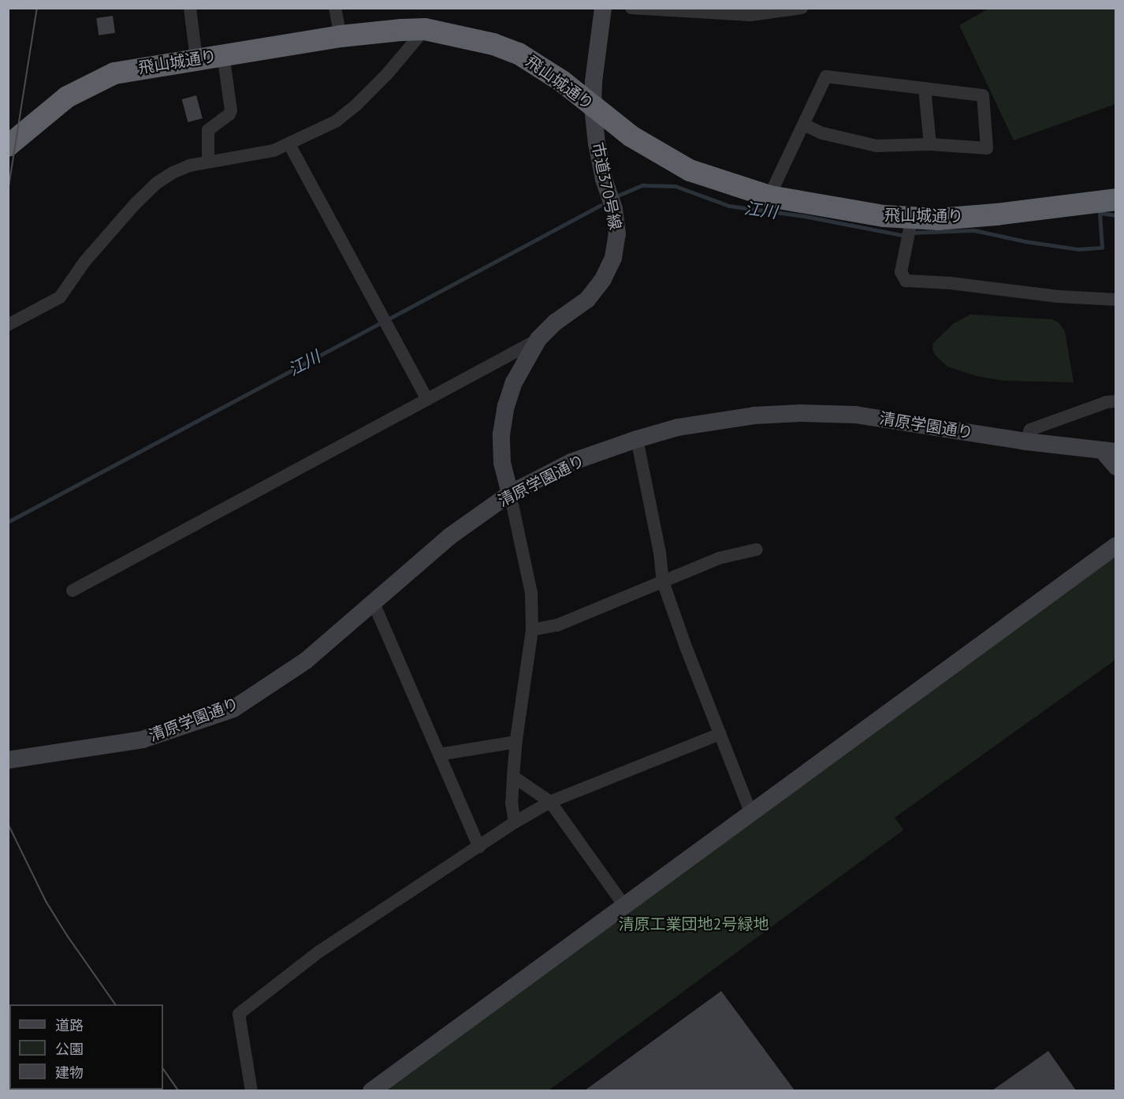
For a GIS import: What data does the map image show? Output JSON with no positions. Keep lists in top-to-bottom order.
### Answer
{
  "streets": {
    "highway": ["飛山城通り"],
    "street": ["市道370号線", "清原学園通り"]
  },
  "crossings": [
    ["飛山城通り", "市道370号線"],
    ["市道370号線", "清原学園通り"]
  ],
  "water": ["江川"],
  "parks": ["清原工業団地2号緑地"],
  "legend": ["道路", "公園", "建物"]
}
